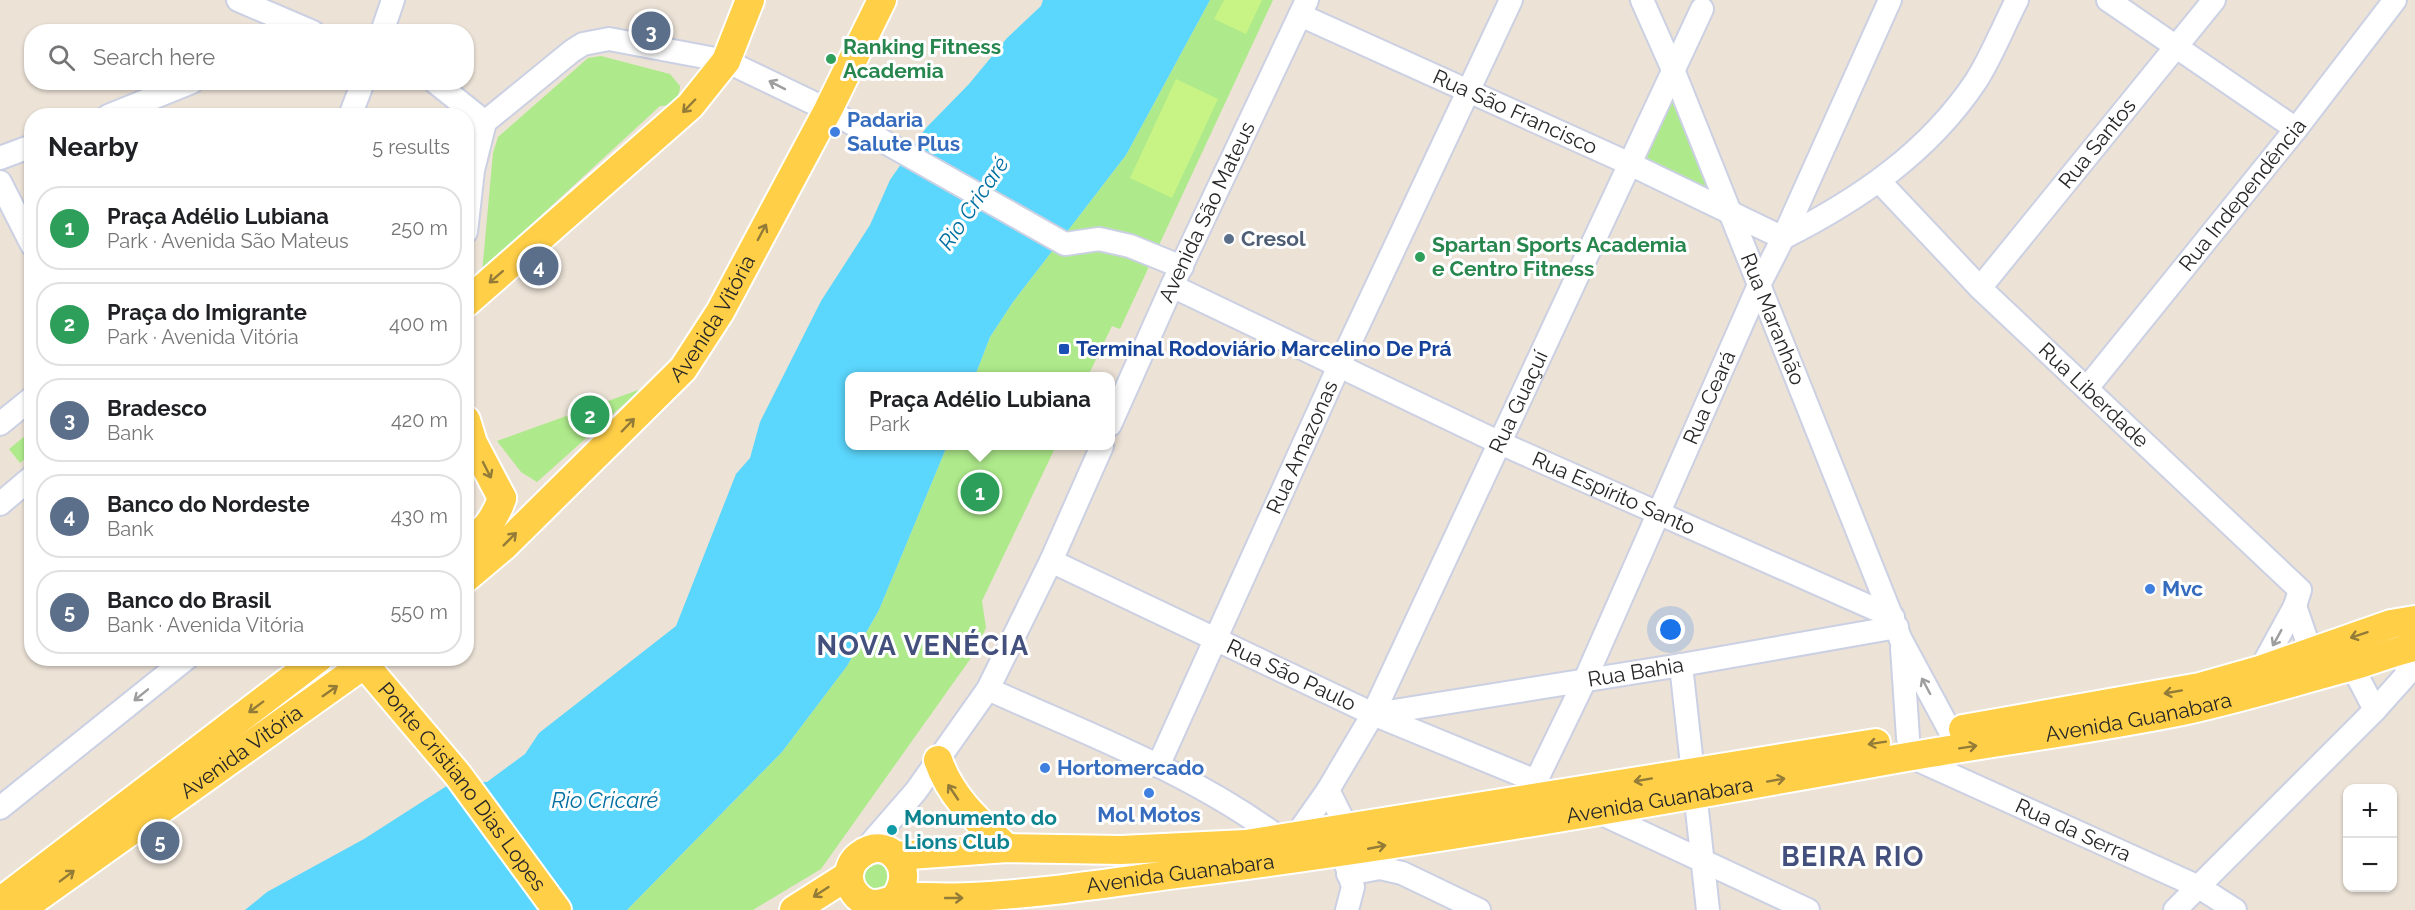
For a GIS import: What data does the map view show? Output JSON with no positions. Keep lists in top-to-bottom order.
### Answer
{
  "streets": {
    "main road": ["Avenida Vitória", "Avenida Guanabara", "Ponte Cristiano Dias Lopes"],
    "street": [
      "Rua São Francisco",
      "Rua Santos",
      "Rua Independência",
      "Avenida São Mateus",
      "Rua Maranhão",
      "Rua Liberdade",
      "Rua Ceará",
      "Rua Guaçuí",
      "Rua Amazonas",
      "Rua Espírito Santo",
      "Rua Bahia",
      "Rua São Paulo",
      "Rua da Serra"
    ]
  },
  "crossings": [
    ["Rua São Francisco", "Avenida São Mateus"],
    ["Rua São Francisco", "Rua Maranhão"],
    ["Rua São Francisco", "Rua Ceará"],
    ["Rua São Francisco", "Rua Guaçuí"],
    ["Rua São Francisco", "Rua Amazonas"],
    ["Rua Santos", "Rua Liberdade"],
    ["Rua Independência", "Rua Liberdade"],
    ["Avenida São Mateus", "Rua Espírito Santo"],
    ["Avenida Vitória", "Rua Espírito Santo"],
    ["Rua Maranhão", "Rua Ceará"],
    ["Rua Maranhão", "Rua Guaçuí"],
    ["Rua Maranhão", "Rua Espírito Santo"],
    ["Rua Maranhão", "Rua Bahia"],
    ["Rua Maranhão", "Avenida Guanabara"],
    ["Rua Maranhão", "Rua da Serra"],
    ["Rua Ceará", "Rua Espírito Santo"],
    ["Rua Ceará", "Rua Bahia"],
    ["Rua Ceará", "Rua São Paulo"],
    ["Rua Ceará", "Avenida Guanabara"],
    ["Rua Guaçuí", "Rua Espírito Santo"],
    ["Rua Guaçuí", "Rua Bahia"],
    ["Rua Guaçuí", "Rua São Paulo"],
    ["Rua Guaçuí", "Avenida Guanabara"],
    ["Rua Amazonas", "Rua Espírito Santo"],
    ["Rua Amazonas", "Rua São Paulo"],
    ["Rua Amazonas", "Avenida Guanabara"],
    ["Rua Espírito Santo", "Rua Bahia"],
    ["Rua Bahia", "Rua São Paulo"],
    ["Rua São Paulo", "Avenida Guanabara"],
    ["Avenida Guanabara", "Rua da Serra"]
  ],
  "districts": ["NOVA VENÉCIA", "BEIRA RIO"],
  "water": ["Rio Cricaré"],
  "places": {
    "other": [
      "Ranking Fitness Academia",
      "Padaria Salute Plus",
      "Cresol",
      "Spartan Sports Academia e Centro Fitness",
      "Mvc",
      "Hortomercado",
      "Mol Motos",
      "Monumento do Lions Club"
    ],
    "transit": ["Terminal Rodoviário Marcelino De Prá"]
  },
  "page": {
    "pins": [
      "3",
      "4",
      "2",
      "1",
      "5"
    ],
    "search": "Search here",
    "heading": ["Nearby", "5 results"],
    "list": [
      {
        "mark": "1",
        "name": "Praça Adélio Lubiana",
        "note": "Park · Avenida São Mateus",
        "value": "250 m"
      },
      {
        "mark": "2",
        "name": "Praça do Imigrante",
        "note": "Park · Avenida Vitória",
        "value": "400 m"
      },
      {
        "mark": "3",
        "name": "Bradesco",
        "note": "Bank",
        "value": "420 m"
      },
      {
        "mark": "4",
        "name": "Banco do Nordeste",
        "note": "Bank",
        "value": "430 m"
      },
      {
        "mark": "5",
        "name": "Banco do Brasil",
        "note": "Bank · Avenida Vitória",
        "value": "550 m"
      }
    ],
    "popup": ["Praça Adélio Lubiana", "Park"],
    "map_buttons": ["+", "−"]
  }
}
